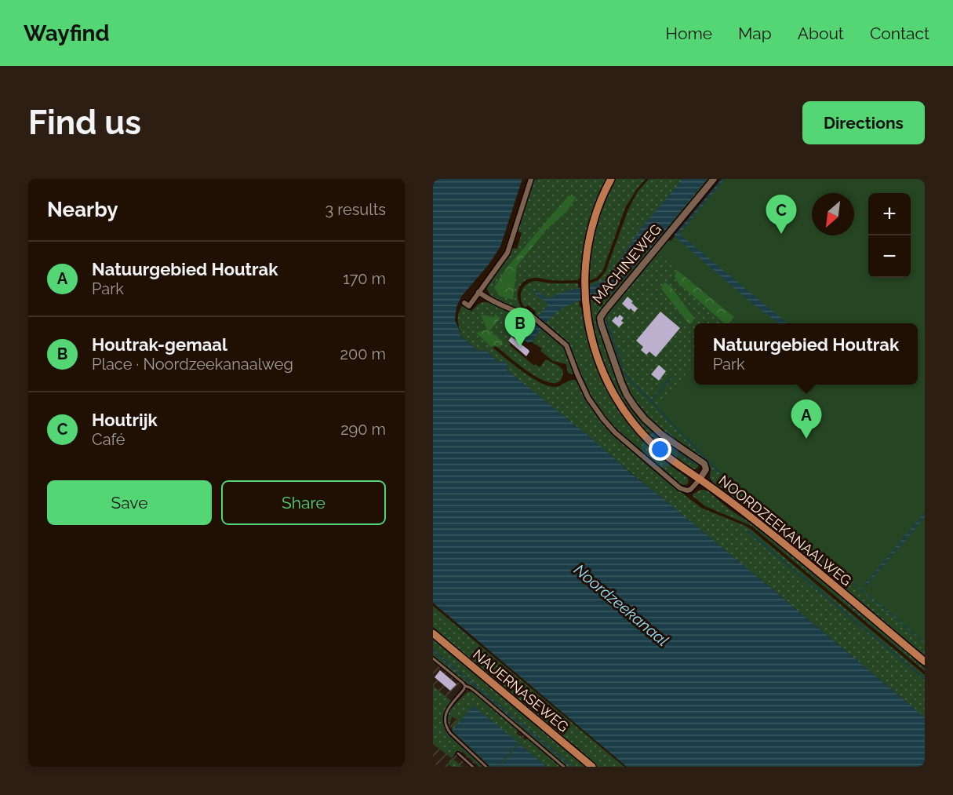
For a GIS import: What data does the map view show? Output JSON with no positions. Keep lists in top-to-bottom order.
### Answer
{
  "streets": {
    "main road": ["NOORDZEEKANAALWEG", "NAUERNASEWEG"],
    "street": ["MACHINEWEG"]
  },
  "crossings": [
    ["MACHINEWEG", "NOORDZEEKANAALWEG"]
  ],
  "water": ["Noordzeekanaal"],
  "north": "bottom left",
  "page": {
    "header": "Wayfind",
    "nav": [
      "Home",
      "Map",
      "About",
      "Contact"
    ],
    "buttons": [
      "Directions",
      ["Save", "Share"]
    ],
    "title": "Find us",
    "heading": ["Nearby", "3 results"],
    "map_buttons": ["+", "−"],
    "pins": ["C", "B", "A"],
    "list": [
      {
        "mark": "A",
        "name": "Natuurgebied Houtrak",
        "note": "Park",
        "value": "170 m"
      },
      {
        "mark": "B",
        "name": "Houtrak-gemaal",
        "note": "Place · Noordzeekanaalweg",
        "value": "200 m"
      },
      {
        "mark": "C",
        "name": "Houtrijk",
        "note": "Café",
        "value": "290 m"
      }
    ],
    "popup": ["Natuurgebied Houtrak", "Park"]
  }
}
